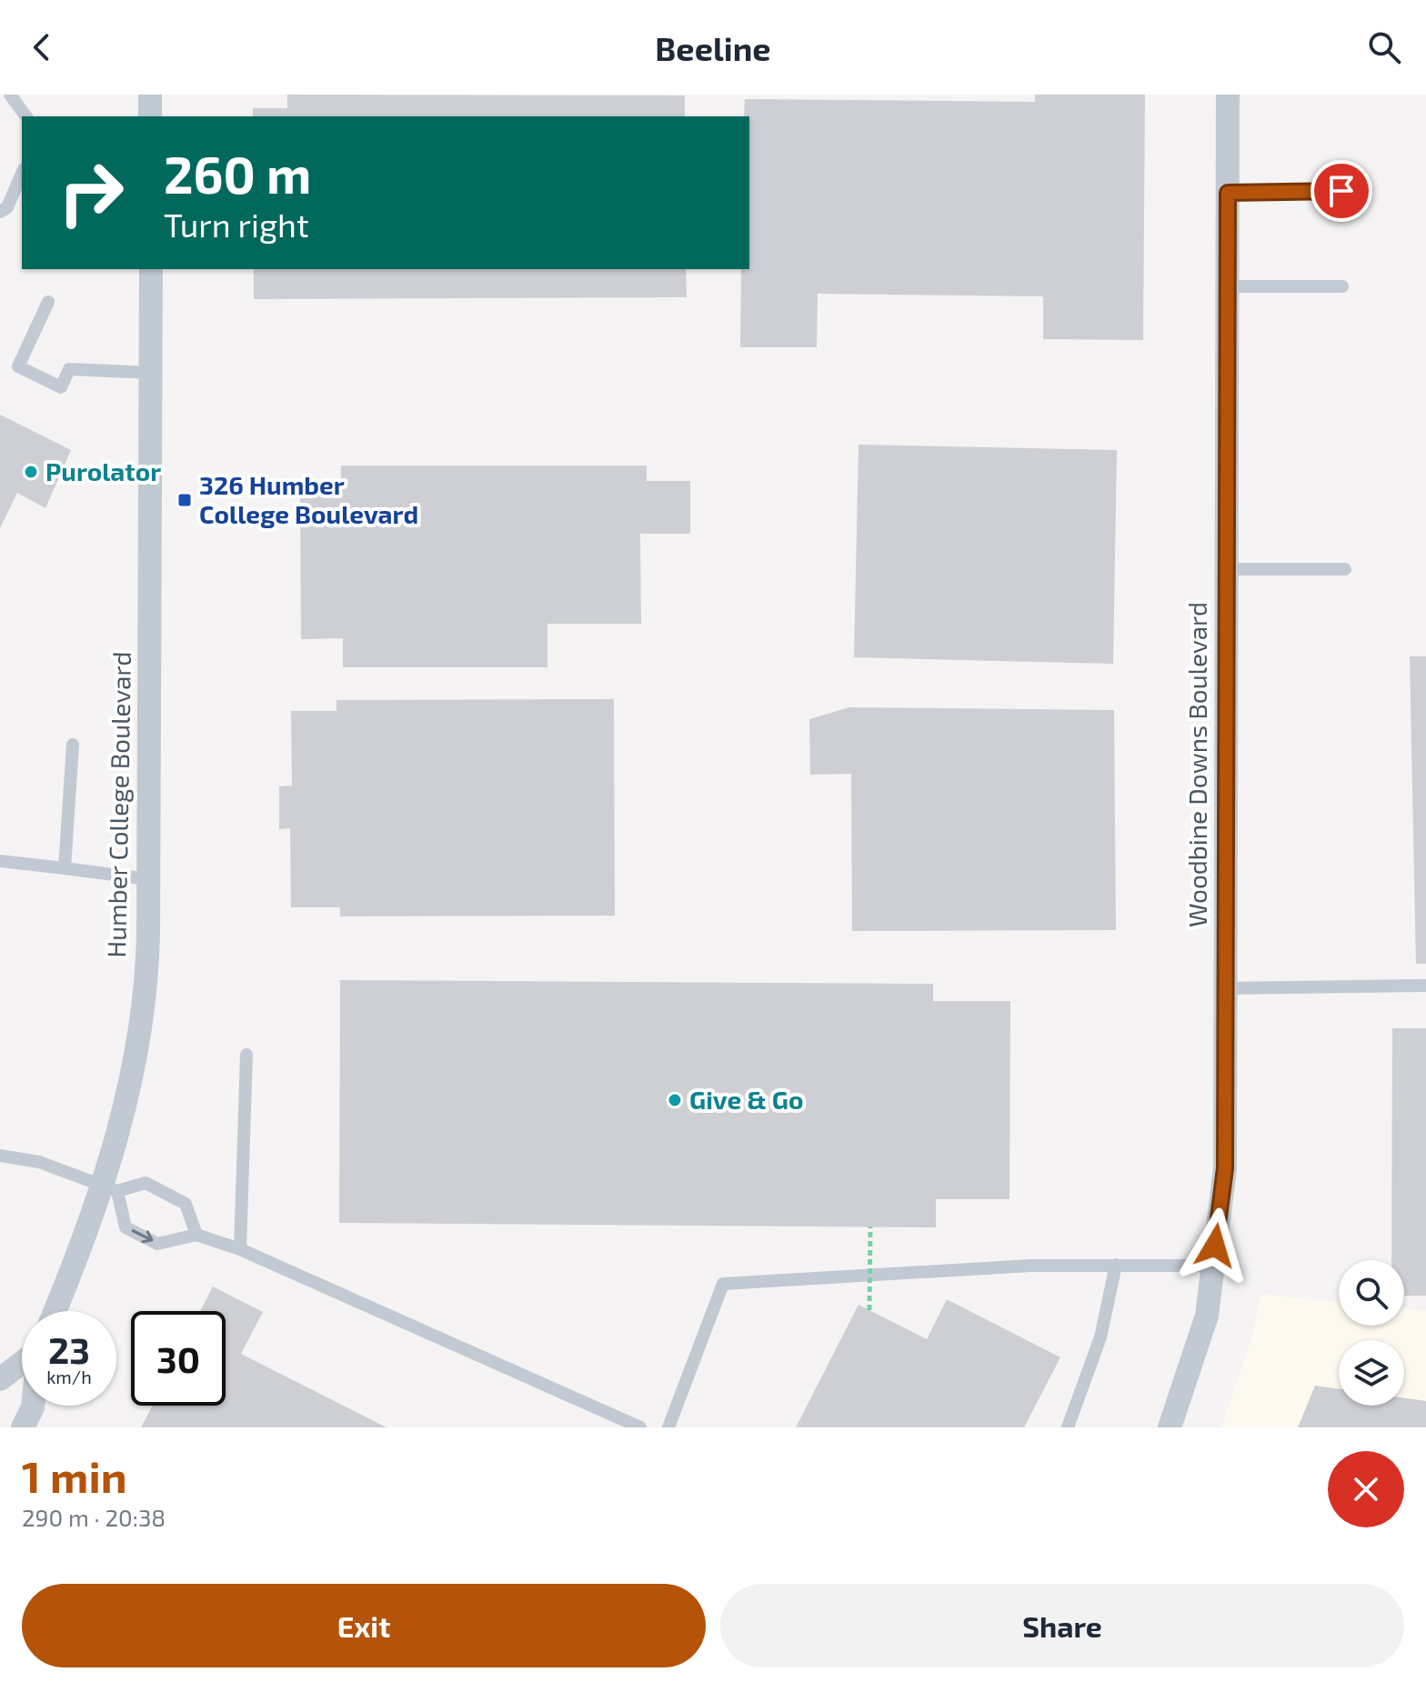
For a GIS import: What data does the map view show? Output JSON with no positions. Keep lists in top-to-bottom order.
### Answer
{
  "streets": {
    "street": ["Woodbine Downs Boulevard", "Humber College Boulevard"]
  },
  "places": {
    "other": ["Purolator", "Give & Go"],
    "transit": ["326 Humber College Boulevard"]
  },
  "page": {
    "header": "Beeline",
    "turn": ["260 m", "Turn right"],
    "speed": "23 km/h",
    "limit": "30",
    "heading": ["1 min", "290 m · 20:38"],
    "buttons": ["Exit", "Share"]
  }
}
